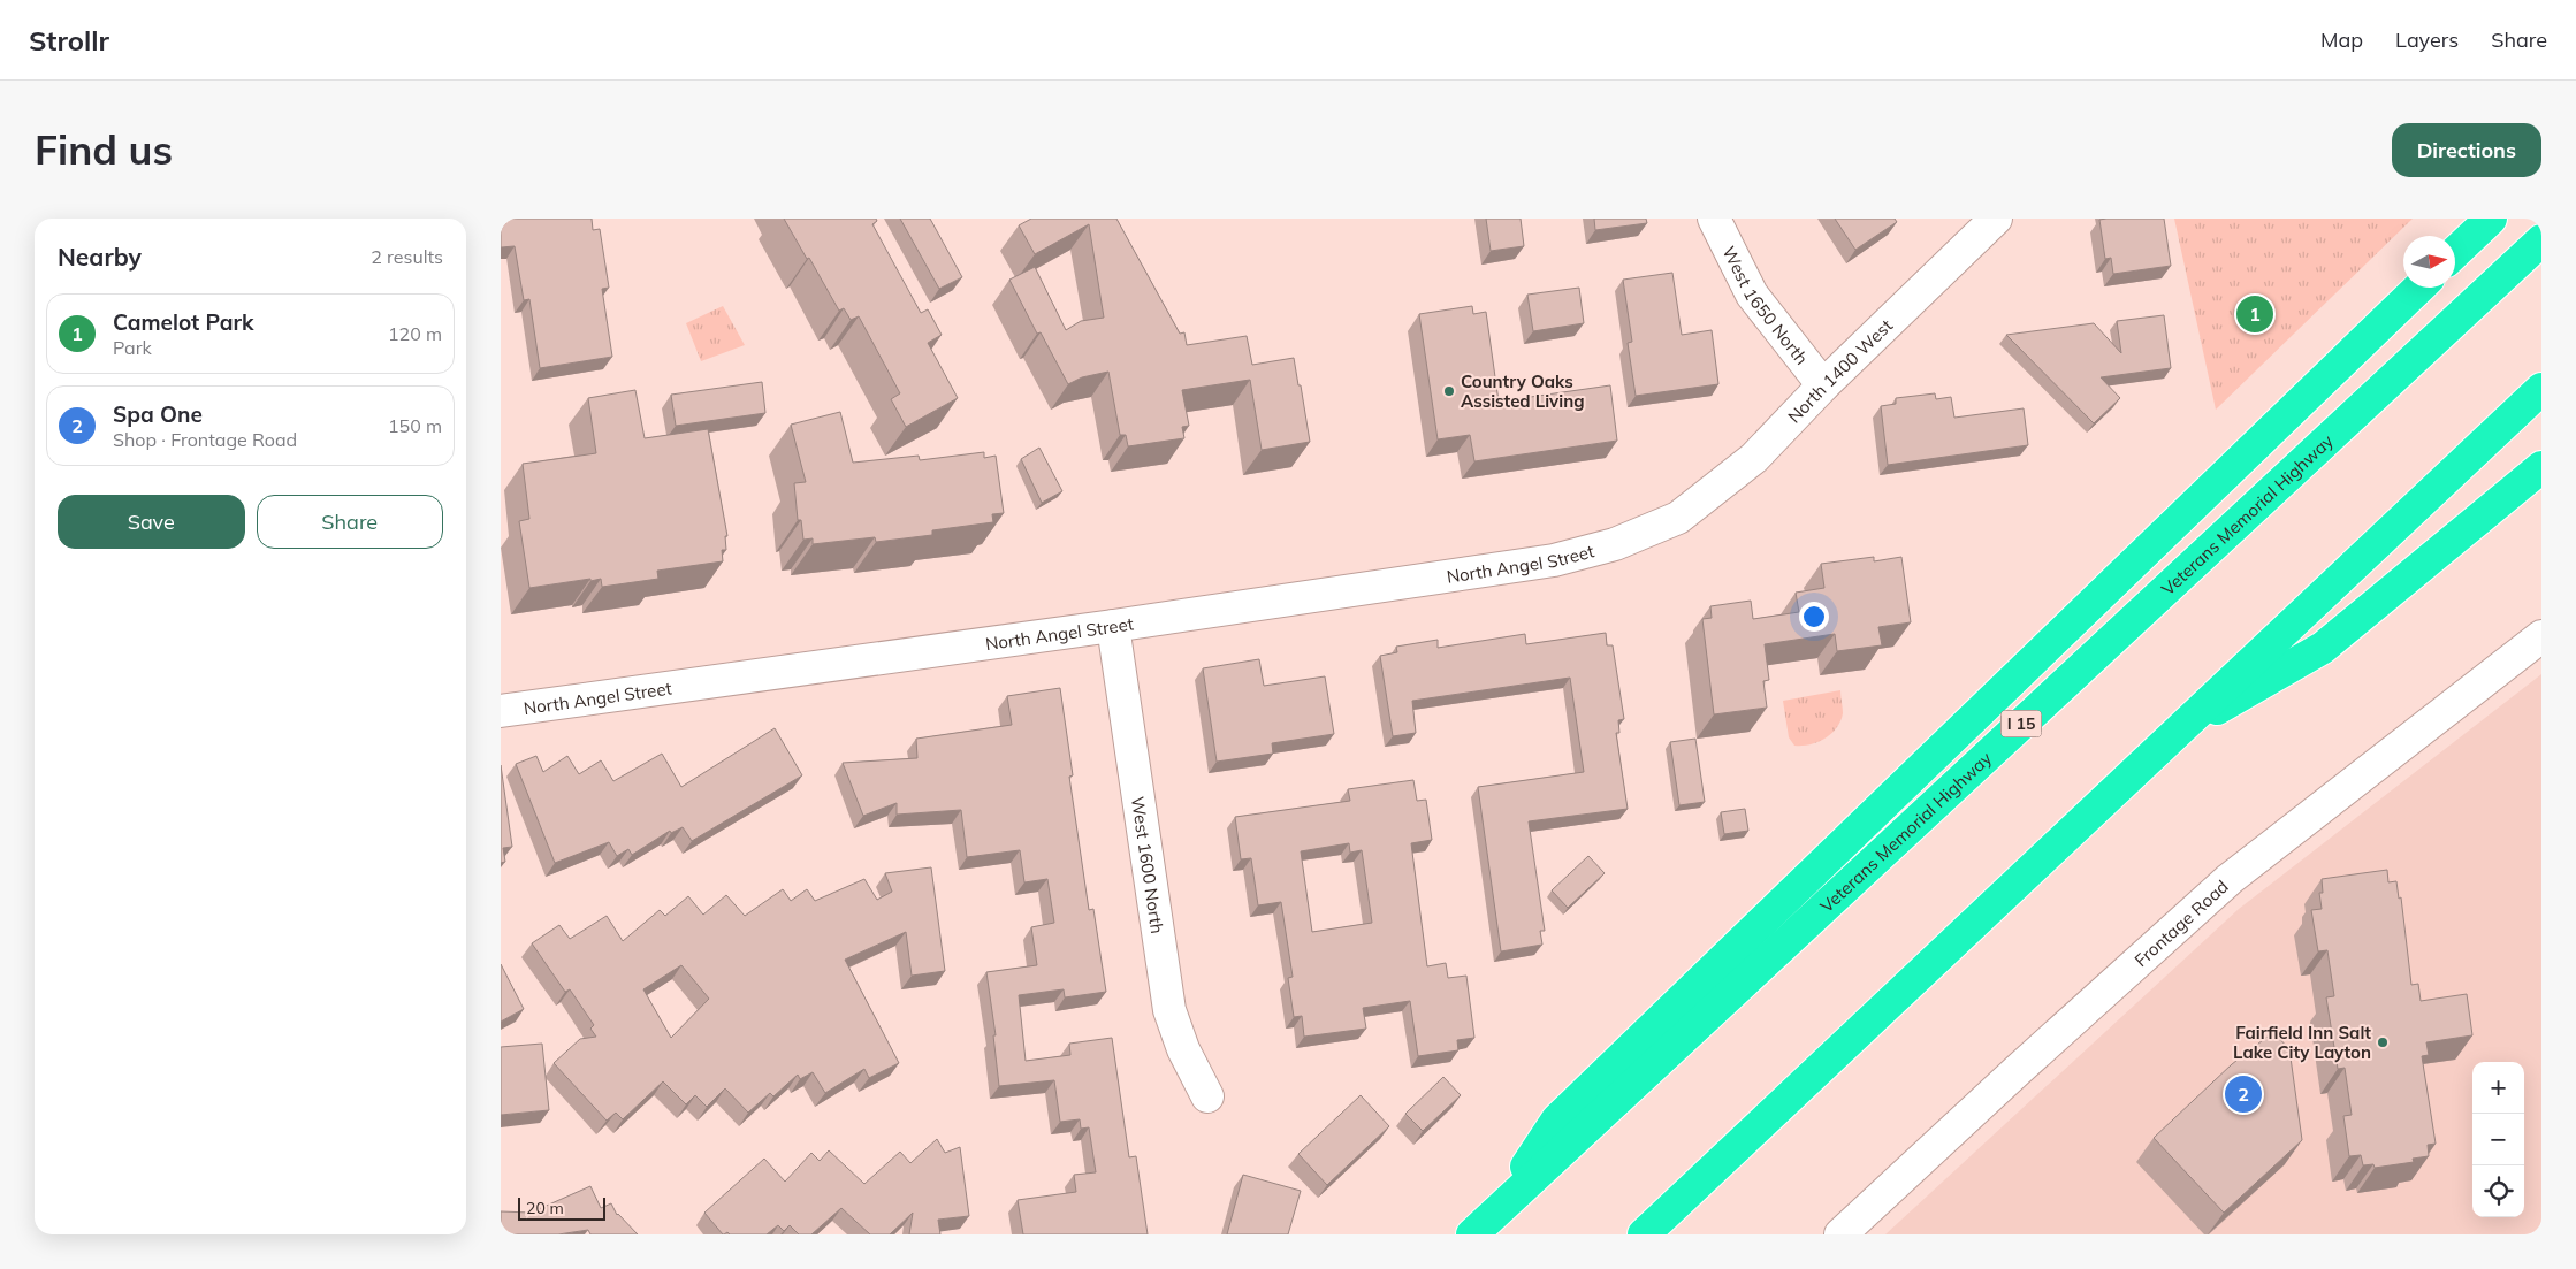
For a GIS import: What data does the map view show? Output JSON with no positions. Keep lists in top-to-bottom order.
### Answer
{
  "streets": {
    "highway": ["Veterans Memorial Highway", "I 15"],
    "street": [
      "West 1650 North",
      "North 1400 West",
      "North Angel Street",
      "West 1600 North",
      "Frontage Road"
    ]
  },
  "crossings": [
    ["West 1650 North", "North 1400 West"],
    ["North 1400 West", "North Angel Street"],
    ["North Angel Street", "West 1600 North"]
  ],
  "places": ["Country Oaks Assisted Living", "Fairfield Inn Salt Lake City Layton"],
  "scale_bar": "20 m",
  "north": "right",
  "page": {
    "header": "Strollr",
    "nav": ["Map", "Layers", "Share"],
    "buttons": [
      "Directions",
      ["Save", "Share"]
    ],
    "title": "Find us",
    "heading": ["Nearby", "2 results"],
    "list": [
      {
        "mark": "1",
        "name": "Camelot Park",
        "note": "Park",
        "value": "120 m"
      },
      {
        "mark": "2",
        "name": "Spa One",
        "note": "Shop · Frontage Road",
        "value": "150 m"
      }
    ],
    "pins": ["1", "2"],
    "map_buttons": ["+", "−"],
    "scale": "20 m"
  }
}
